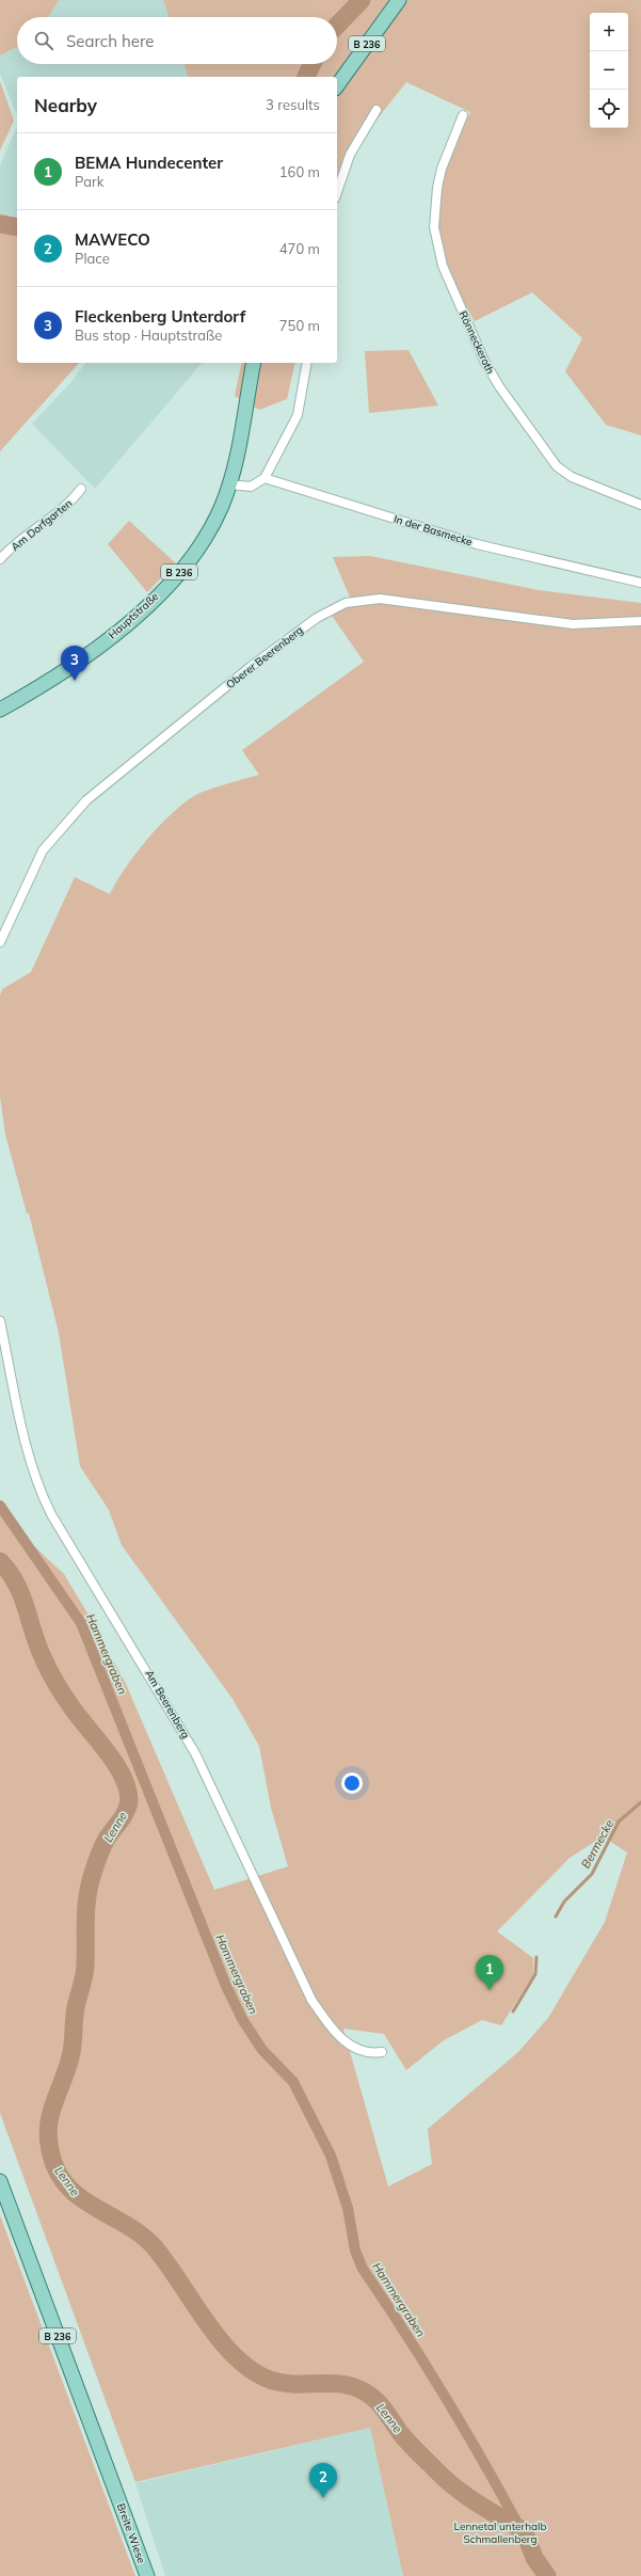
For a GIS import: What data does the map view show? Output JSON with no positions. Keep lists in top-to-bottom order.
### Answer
{
  "streets": {
    "main road": ["B 236", "Hauptstraße", "Breite Wiese"],
    "street": [
      "Rönneckeroth",
      "Am Dorfgarten",
      "In der Basmecke",
      "Oberer Beerenberg",
      "Am Beerenberg"
    ]
  },
  "water": ["Hammergraben", "Lenne", "Bermecke"],
  "parks": ["Lennetal unterhalb Schmallenberg"],
  "page": {
    "map_buttons": ["+", "−"],
    "search": "Search here",
    "heading": ["Nearby", "3 results"],
    "list": [
      {
        "mark": "1",
        "name": "BEMA Hundecenter",
        "note": "Park",
        "value": "160 m"
      },
      {
        "mark": "2",
        "name": "MAWECO",
        "note": "Place",
        "value": "470 m"
      },
      {
        "mark": "3",
        "name": "Fleckenberg Unterdorf",
        "note": "Bus stop · Hauptstraße",
        "value": "750 m"
      }
    ],
    "pins": ["3", "1", "2"]
  }
}
